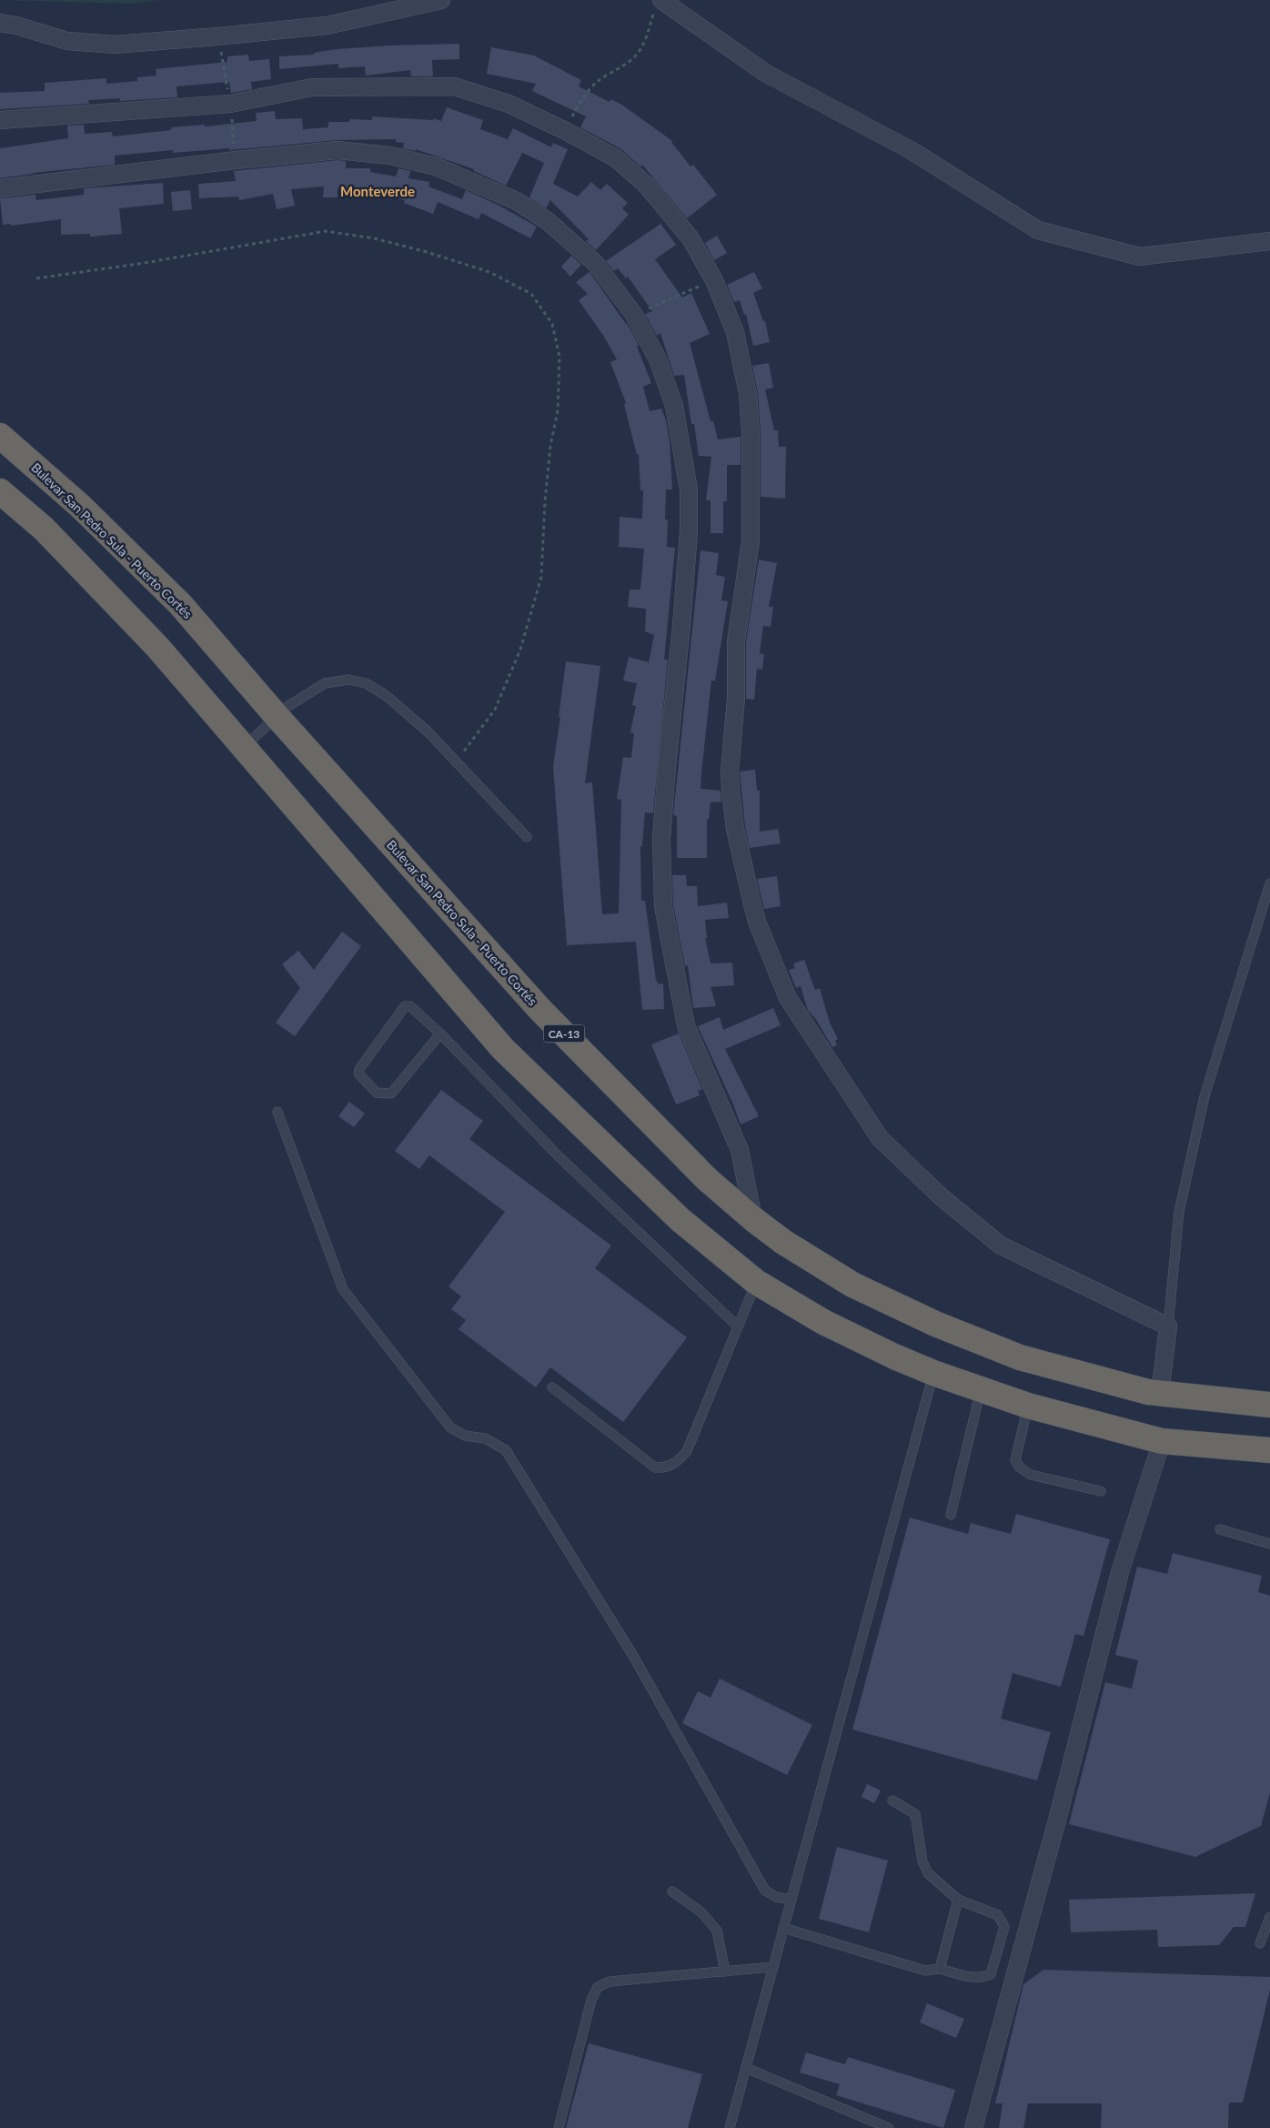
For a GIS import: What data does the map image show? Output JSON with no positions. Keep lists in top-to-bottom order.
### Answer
{
  "streets": {
    "highway": ["Bulevar San Pedro Sula - Puerto Cortés", "CA-13"]
  },
  "districts": ["Monteverde"]
}
